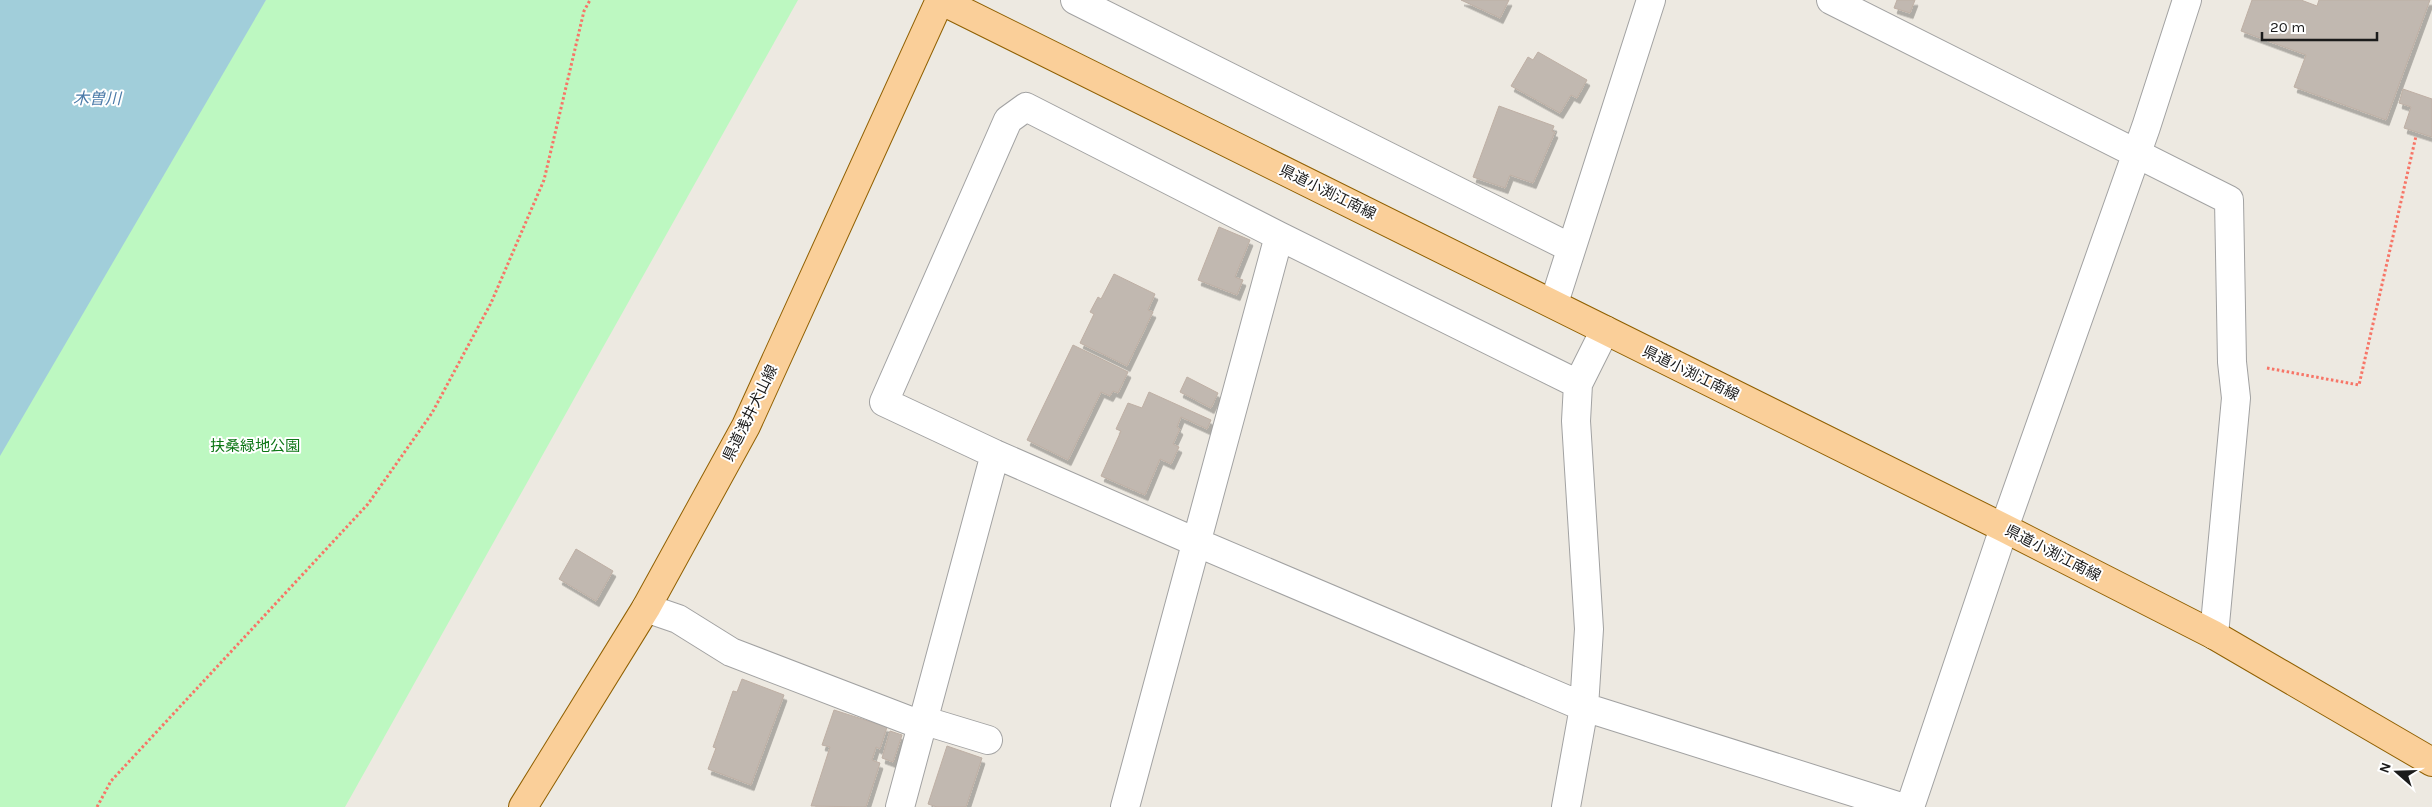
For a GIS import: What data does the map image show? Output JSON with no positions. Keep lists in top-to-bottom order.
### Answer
{
  "streets": {
    "main road": ["県道小渕江南線", "県道浅井犬山線"]
  },
  "crossings": [
    ["県道小渕江南線", "県道浅井犬山線"]
  ],
  "water": ["木曽川"],
  "parks": ["扶桑緑地公園"],
  "scale_bar": "20 m",
  "north": "left"
}
